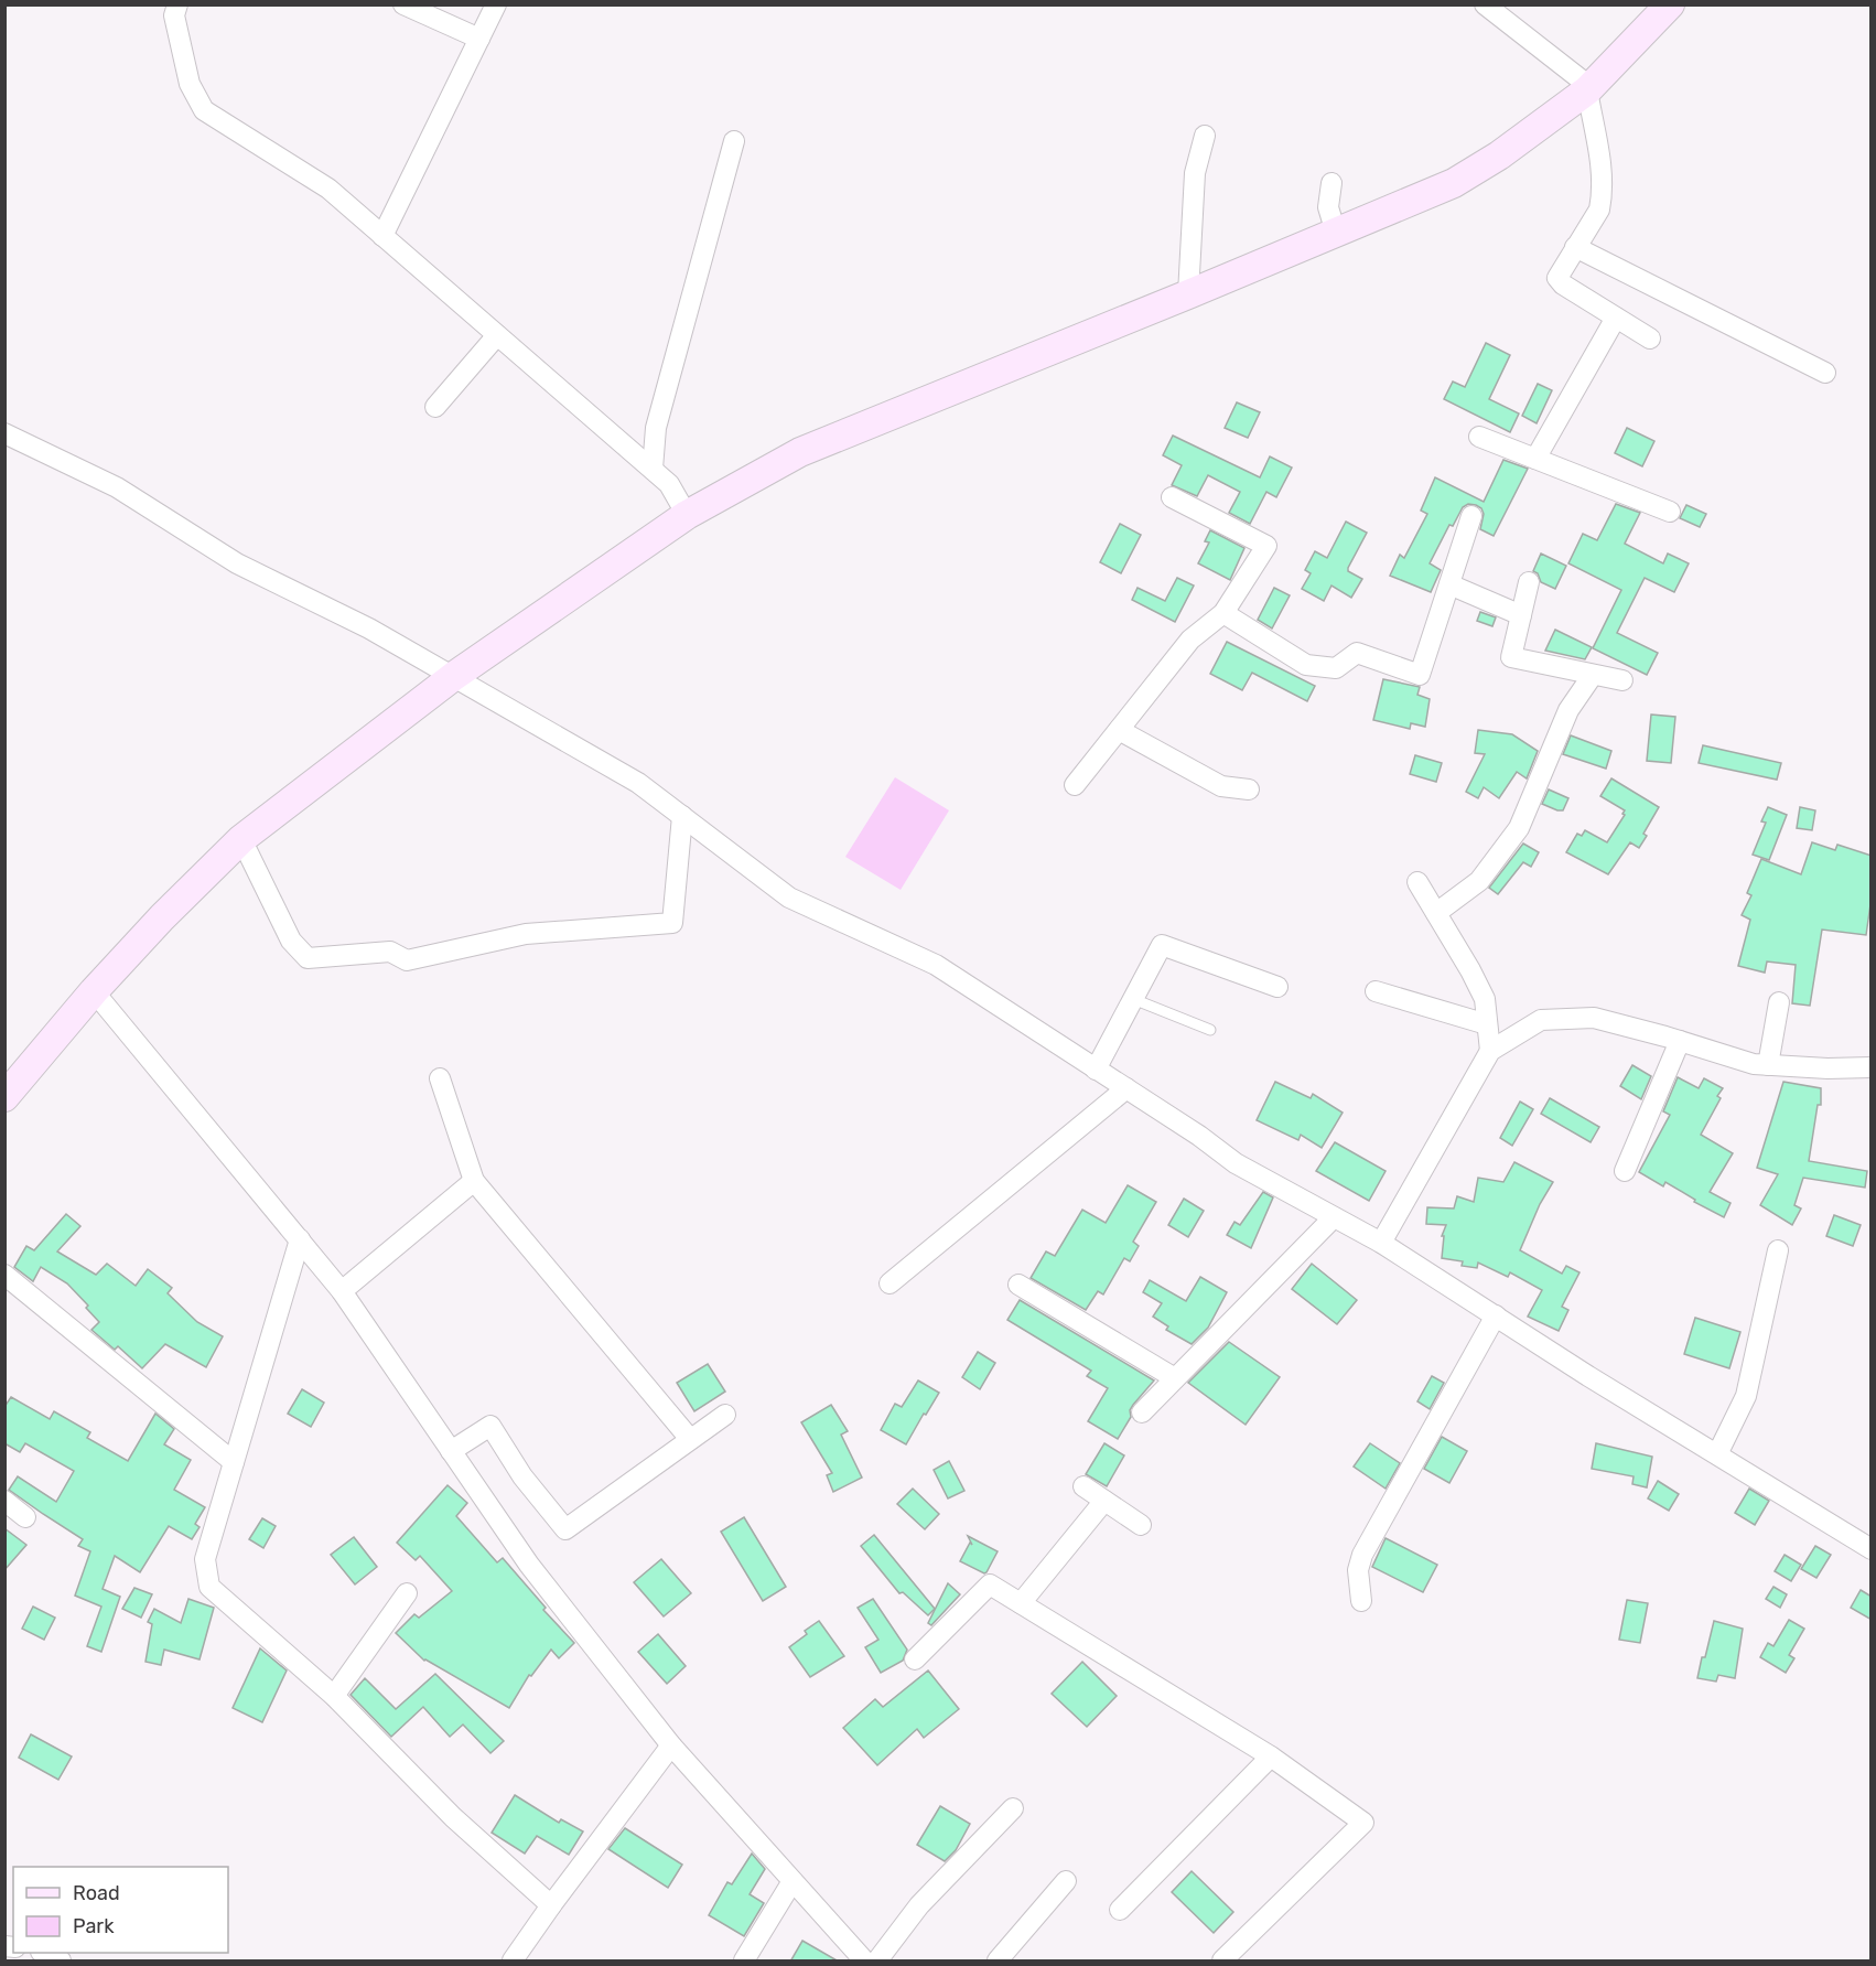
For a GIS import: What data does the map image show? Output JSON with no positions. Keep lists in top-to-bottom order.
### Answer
{
  "legend": ["Road", "Park"]
}
